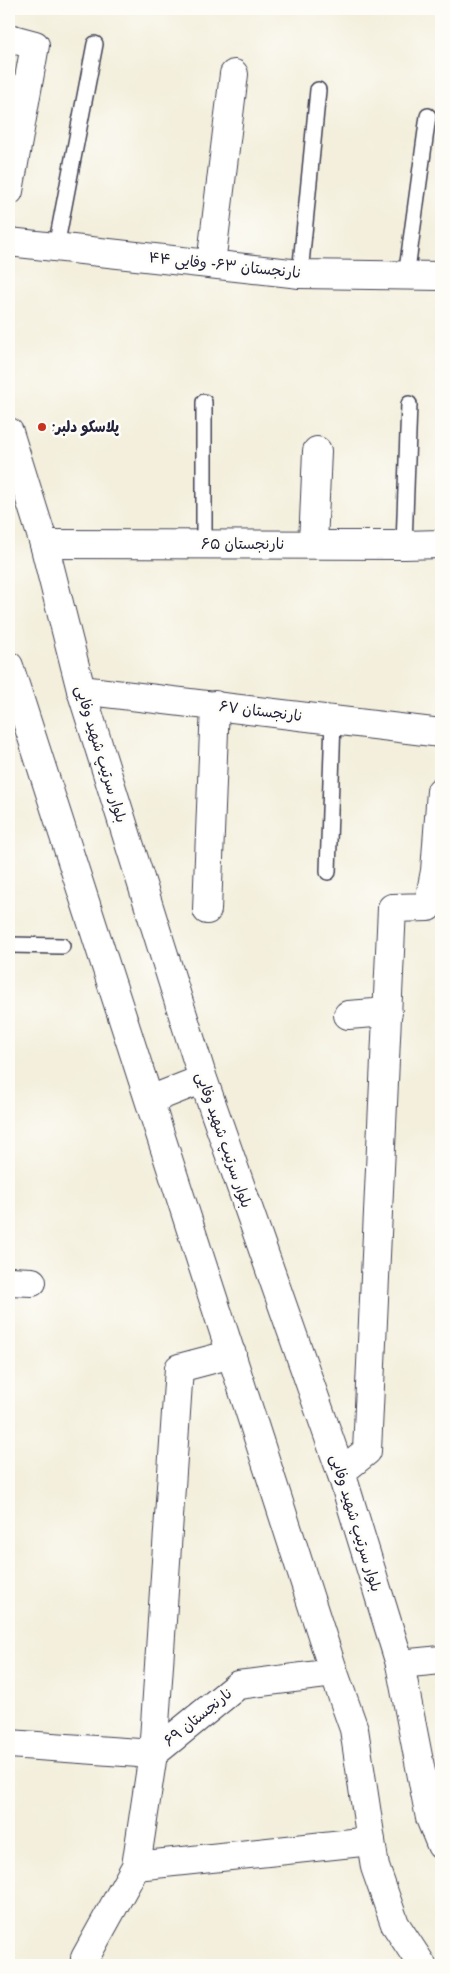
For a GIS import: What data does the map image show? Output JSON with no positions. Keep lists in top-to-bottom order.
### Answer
{
  "streets": {
    "street": [
      "نارنجستان ۶۳- وفایی ۴۴",
      "نارنجستان ۶۵",
      "نارنجستان ۶۷",
      "بلوار سرتیپ شهید وفایی",
      "نارنجستان ۶۹"
    ]
  },
  "crossings": [
    ["نارنجستان ۶۵", "بلوار سرتیپ شهید وفایی"],
    ["نارنجستان ۶۷", "بلوار سرتیپ شهید وفایی"]
  ],
  "places": [":پلاسکو دلبر"]
}
